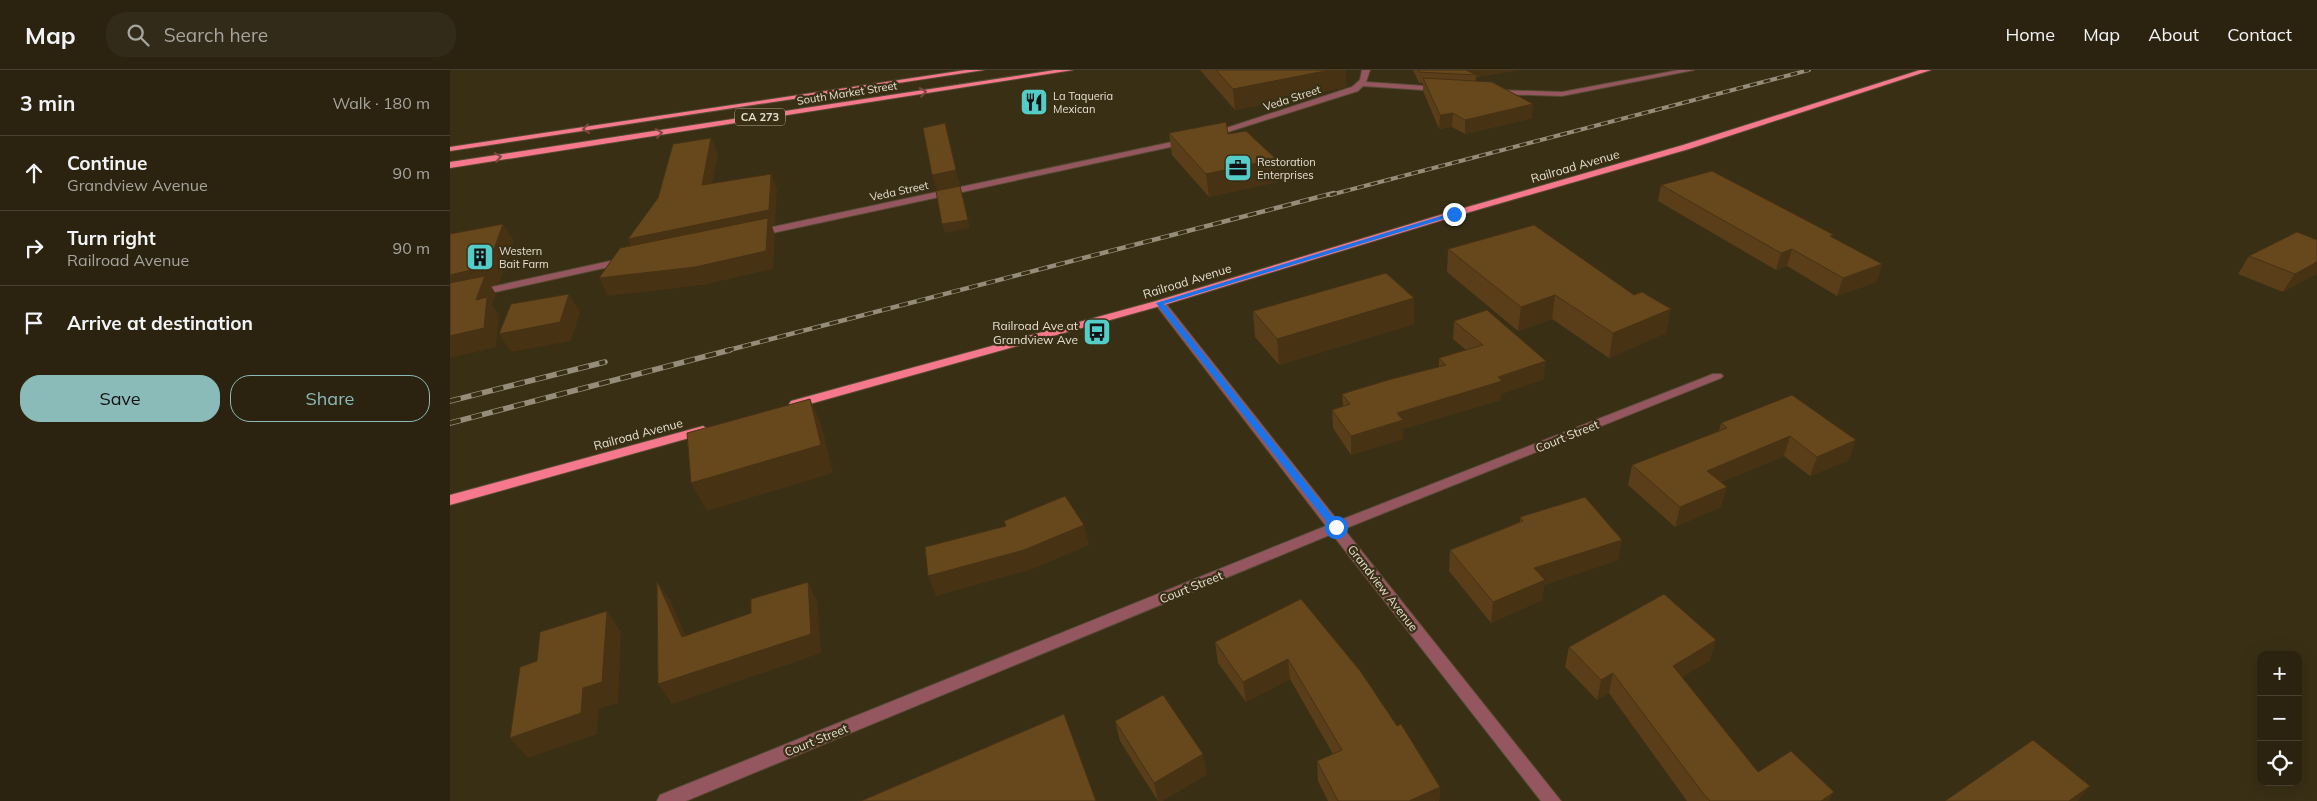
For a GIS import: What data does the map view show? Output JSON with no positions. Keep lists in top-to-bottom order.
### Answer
{
  "streets": {
    "main road": ["South Market Street", "CA 273", "Railroad Avenue"],
    "street": ["Veda Street", "Court Street", "Grandview Avenue"]
  },
  "crossings": [
    ["Railroad Avenue", "Grandview Avenue"],
    ["Court Street", "Grandview Avenue"]
  ],
  "places": {
    "restaurant": ["La Taqueria Mexican"],
    "office": ["Restoration Enterprises"],
    "building": ["Western Bait Farm"],
    "bus stop": ["Railroad Ave at Grandview Ave"]
  },
  "page": {
    "header": "Map",
    "search": "Search here",
    "nav": [
      "Home",
      "Map",
      "About",
      "Contact"
    ],
    "heading": ["3 min", "Walk · 180 m"],
    "list": [
      ["Continue", "Grandview Avenue", "90 m"],
      ["Turn right", "Railroad Avenue", "90 m"],
      "Arrive at destination"
    ],
    "buttons": ["Save", "Share"],
    "map_buttons": ["+", "−"]
  }
}
